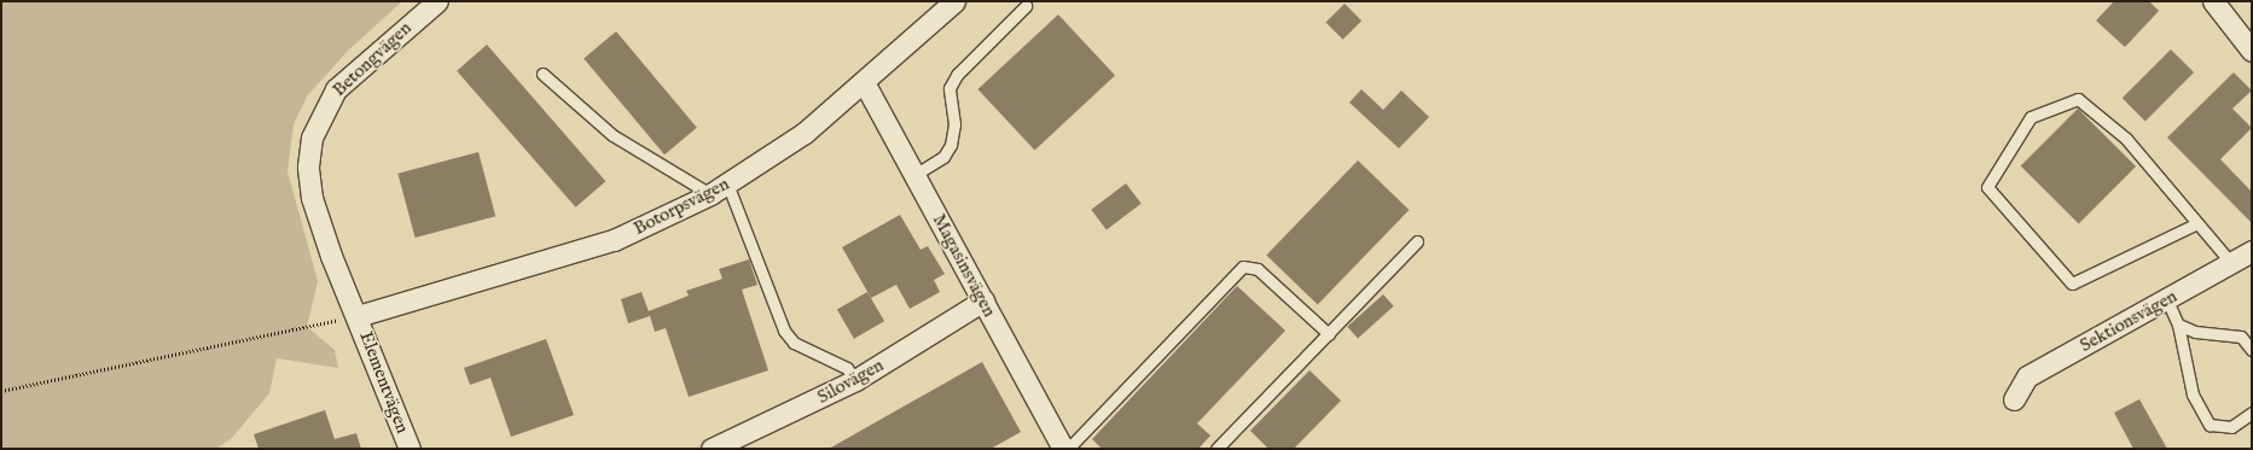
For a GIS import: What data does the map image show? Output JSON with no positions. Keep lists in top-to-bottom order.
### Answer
{
  "streets": {
    "street": [
      "Betongvägen",
      "Botorpsvägen",
      "Magasinsvägen",
      "Sektionsvägen",
      "Silovägen",
      "Elementvägen"
    ]
  },
  "crossings": [
    ["Betongvägen", "Botorpsvägen"],
    ["Betongvägen", "Elementvägen"],
    ["Botorpsvägen", "Magasinsvägen"],
    ["Botorpsvägen", "Elementvägen"],
    ["Magasinsvägen", "Silovägen"]
  ]
}
